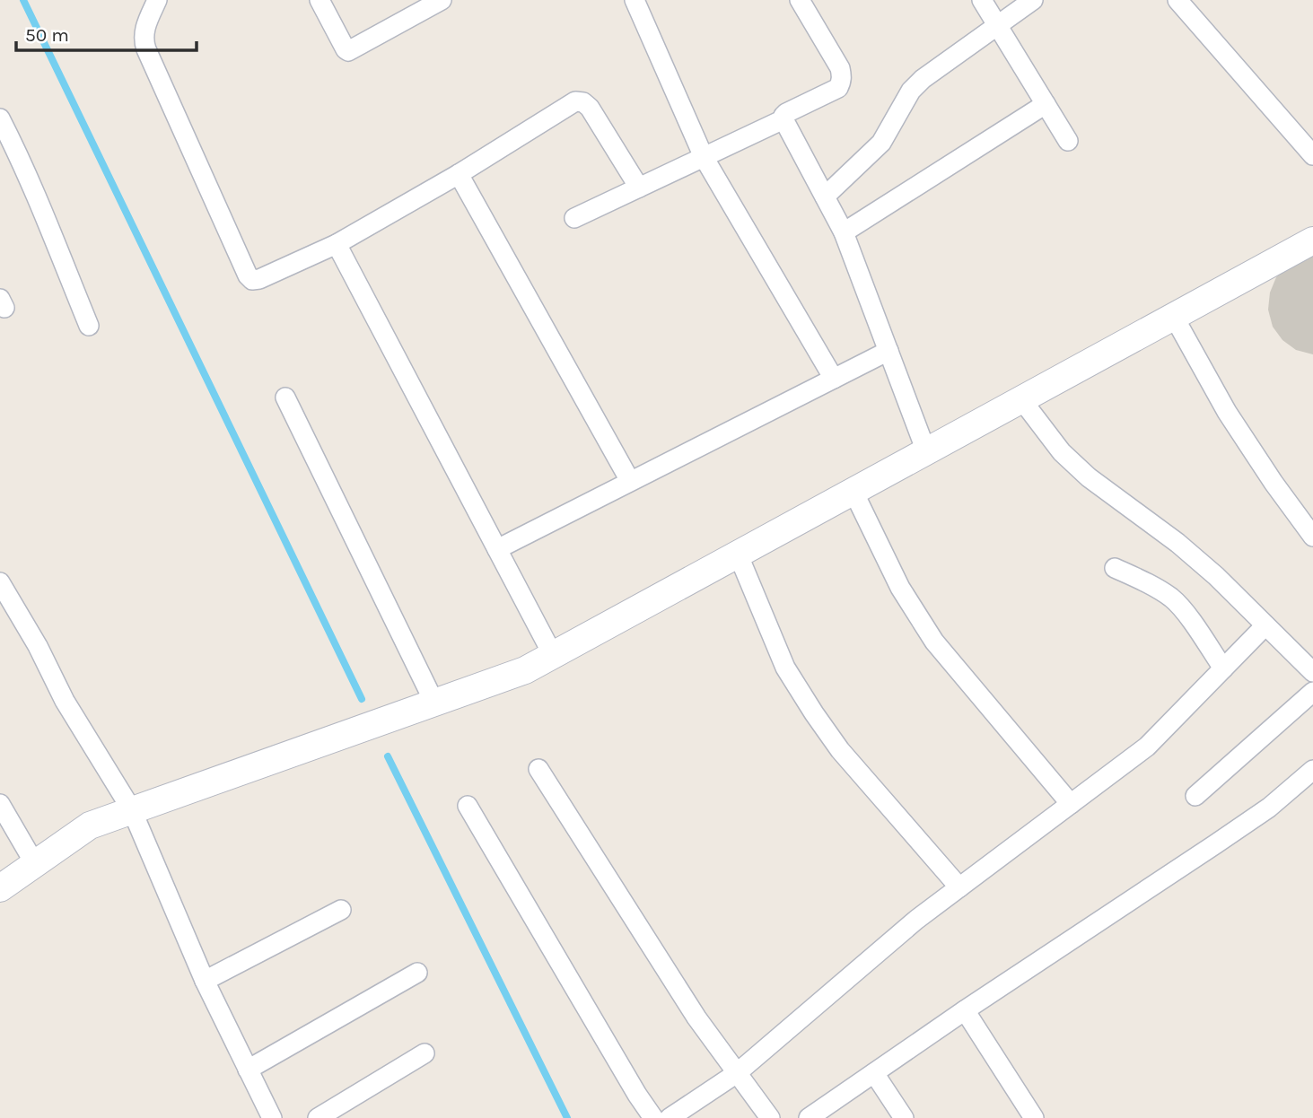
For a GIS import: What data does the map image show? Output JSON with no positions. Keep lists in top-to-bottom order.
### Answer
{
  "scale_bar": "50 m"
}
